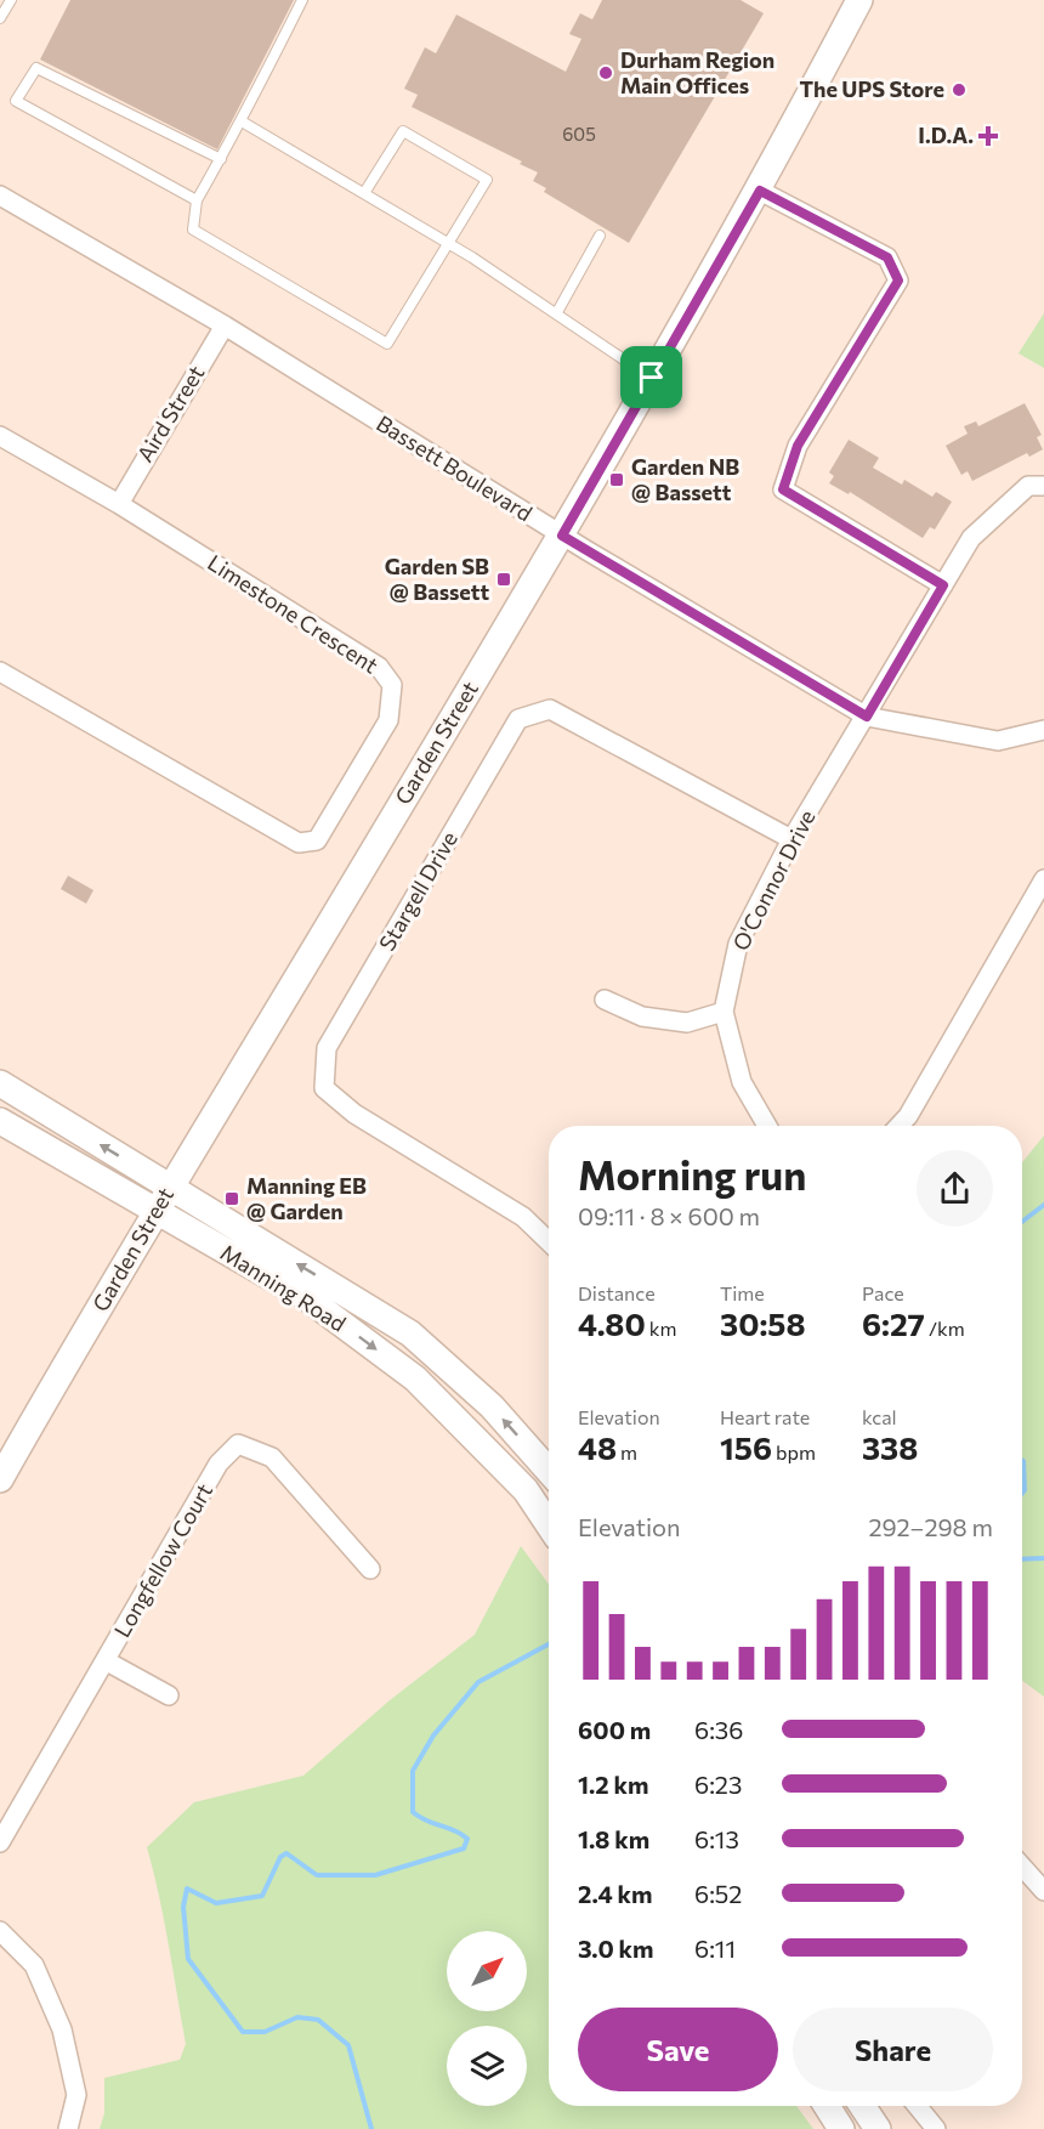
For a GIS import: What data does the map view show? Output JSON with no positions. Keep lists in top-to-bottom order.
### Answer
{
  "streets": {
    "street": [
      "Aird Street",
      "Bassett Boulevard",
      "Limestone Crescent",
      "Garden Street",
      "O'Connor Drive",
      "Stargell Drive",
      "Manning Road",
      "Longfellow Court"
    ]
  },
  "crossings": [
    ["Aird Street", "Bassett Boulevard"],
    ["Aird Street", "Limestone Crescent"],
    ["Bassett Boulevard", "Garden Street"],
    ["Bassett Boulevard", "O'Connor Drive"],
    ["Garden Street", "Manning Road"],
    ["O'Connor Drive", "Stargell Drive"]
  ],
  "places": {
    "other": ["Durham Region Main Offices", "The UPS Store"],
    "health": ["I.D.A."],
    "transit": ["Garden NB @ Bassett", "Garden SB @ Bassett", "Manning EB @ Garden"]
  },
  "house_numbers": ["605"],
  "north": "top right",
  "page": {
    "heading": ["Morning run", "09:11 · 8 × 600 m"],
    "stats": [
      ["Distance", "4.80 km"],
      ["Time", "30:58"],
      ["Pace", "6:27 /km"],
      ["Elevation", "48 m"],
      ["Heart rate", "156 bpm"],
      ["kcal", "338"]
    ],
    "chart": ["Elevation", "292–298 m"],
    "list": [
      {
        "name": "600 m",
        "note": "6:36"
      },
      {
        "name": "1.2 km",
        "note": "6:23"
      },
      {
        "name": "1.8 km",
        "note": "6:13"
      },
      {
        "name": "2.4 km",
        "note": "6:52"
      },
      {
        "name": "3.0 km",
        "note": "6:11"
      }
    ],
    "buttons": ["Save", "Share"]
  }
}
